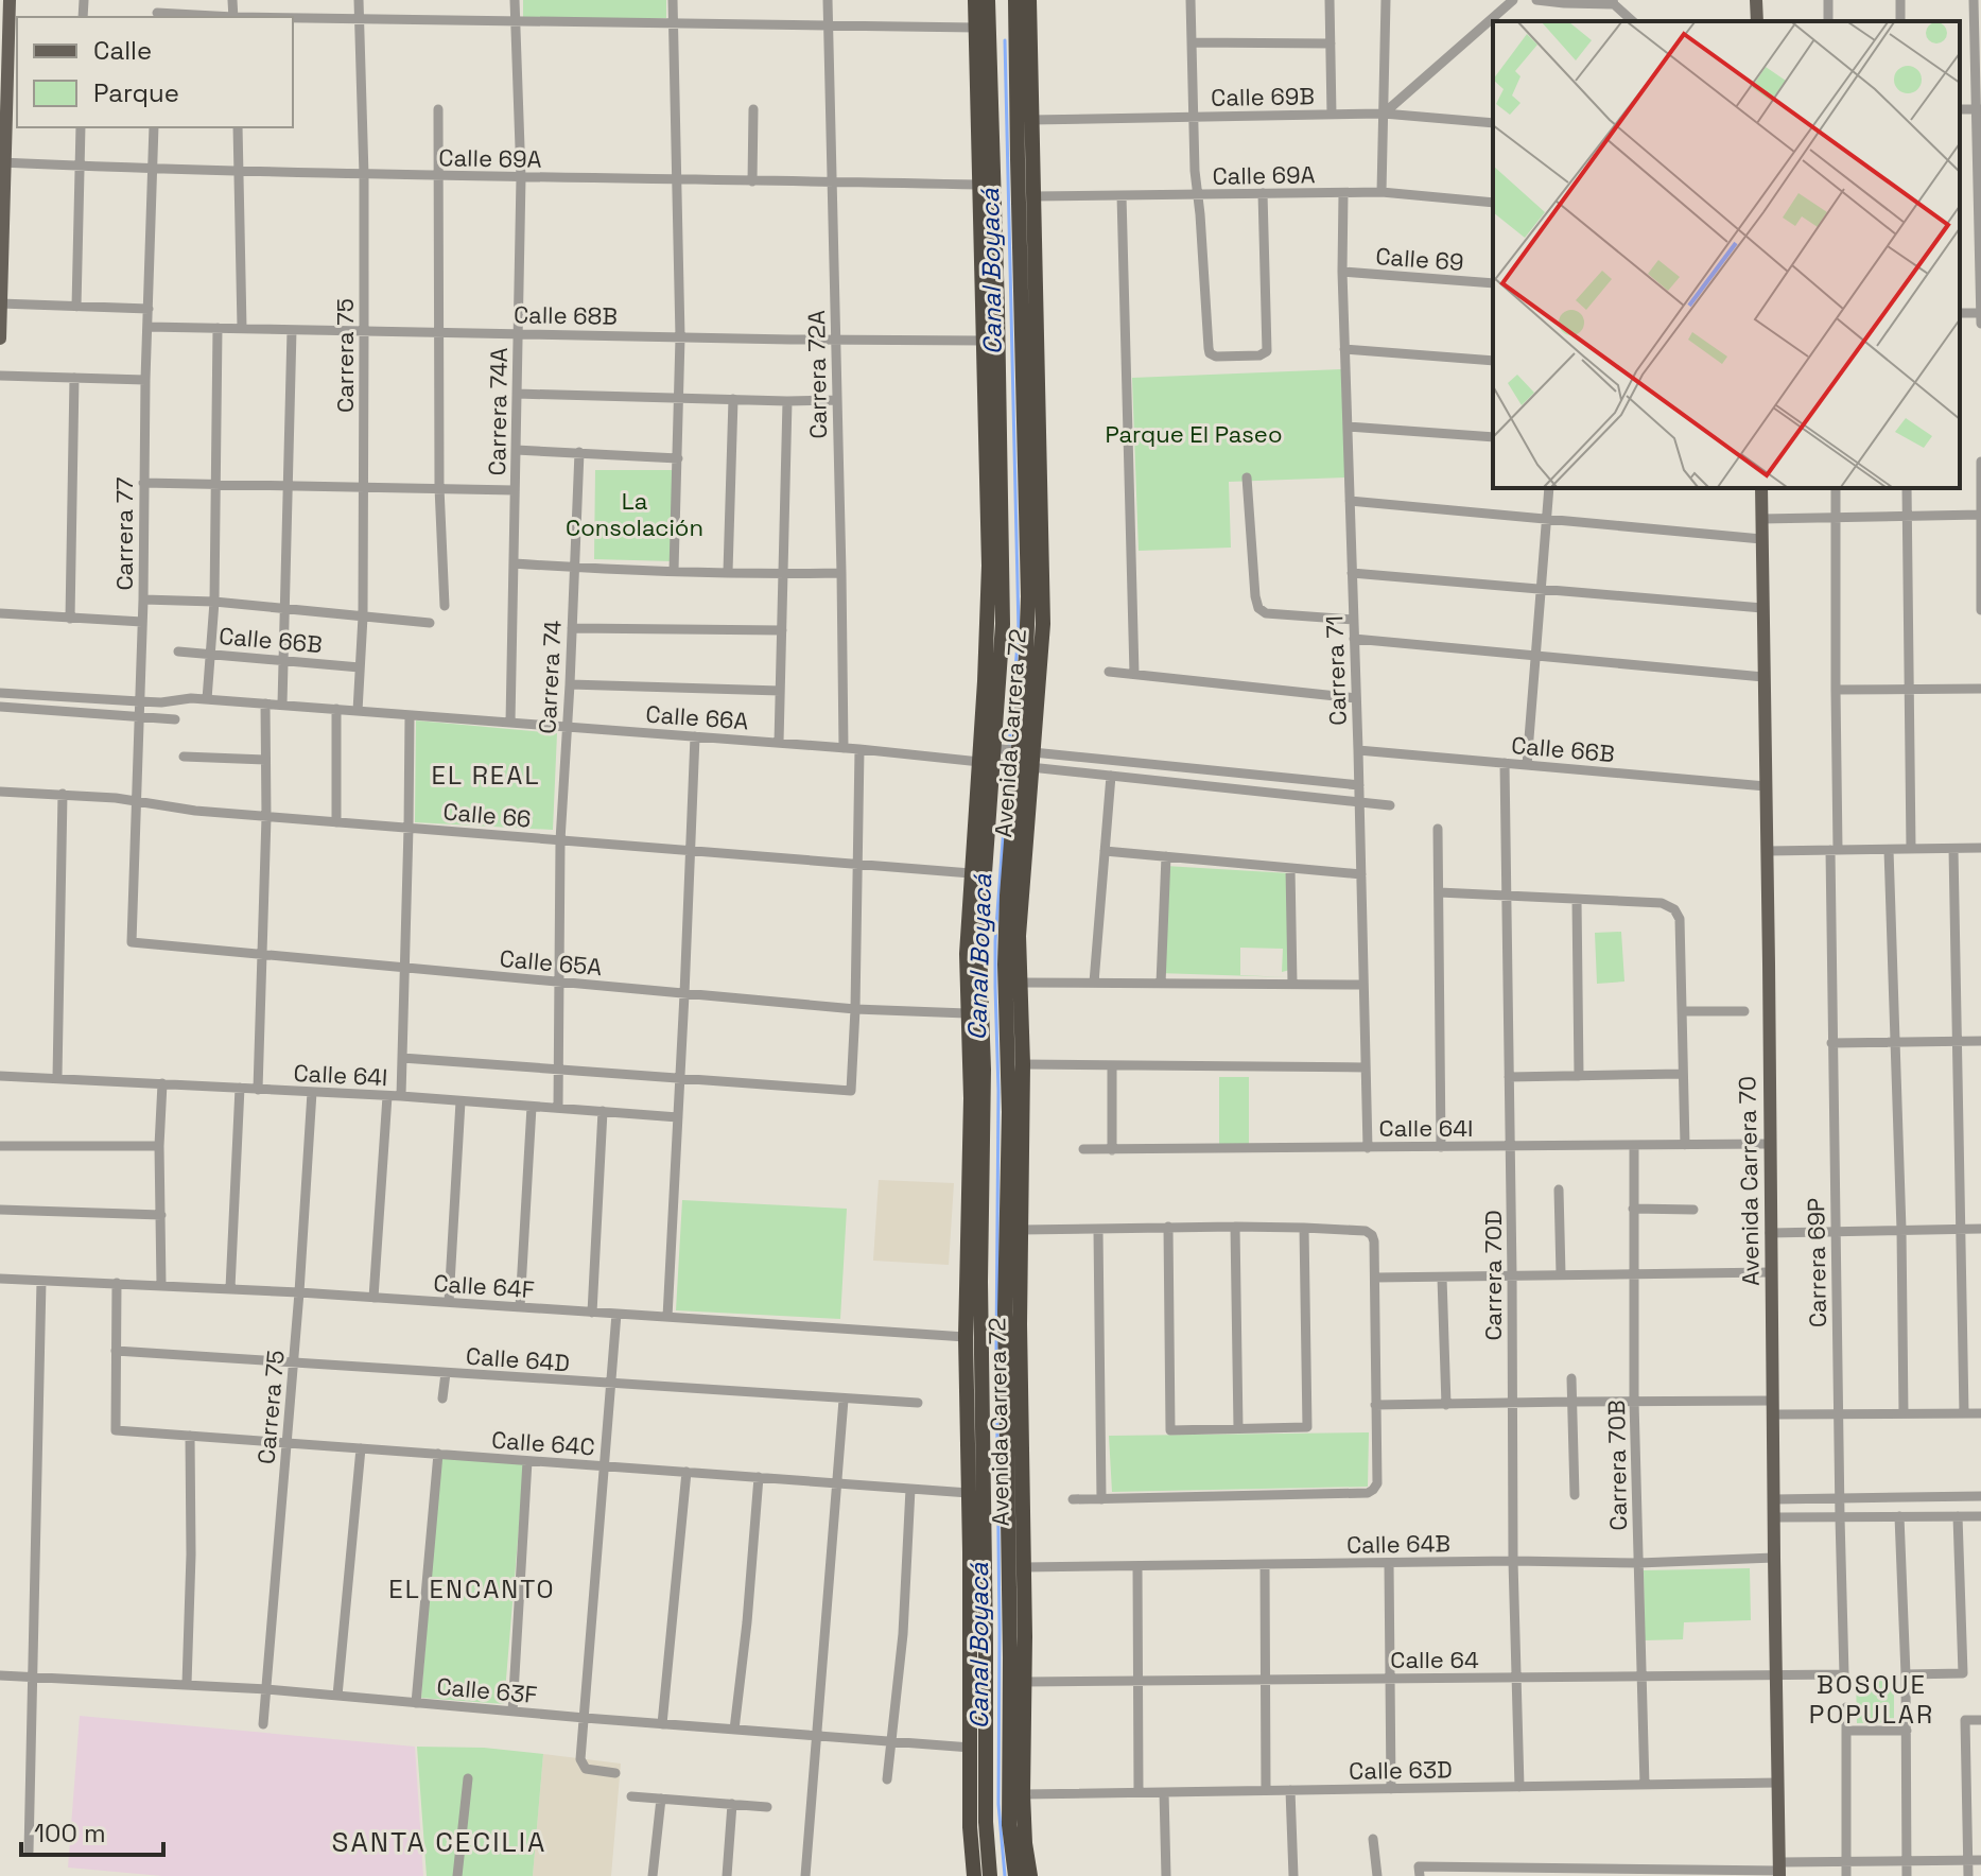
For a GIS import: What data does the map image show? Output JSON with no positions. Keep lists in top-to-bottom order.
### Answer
{
  "streets": {
    "highway": ["Avenida Carrera 72"],
    "main road": ["Avenida Carrera 70"],
    "street": [
      "Calle 69B",
      "Calle 69A",
      "Calle 69",
      "Calle 68B",
      "Carrera 75",
      "Carrera 72A",
      "Carrera 74A",
      "Carrera 77",
      "Calle 66B",
      "Carrera 71",
      "Carrera 74",
      "Calle 66A",
      "Calle 66",
      "Calle 65A",
      "Calle 64I",
      "Carrera 69P",
      "Carrera 70D",
      "Calle 64F",
      "Calle 64D",
      "Calle 64C",
      "Carrera 70B",
      "Calle 64B",
      "Calle 64",
      "Calle 63F",
      "Calle 63D"
    ]
  },
  "crossings": [
    ["Calle 69B", "Avenida Carrera 72"],
    ["Calle 69A", "Carrera 75"],
    ["Calle 69A", "Carrera 72A"],
    ["Calle 69A", "Carrera 74A"],
    ["Calle 69A", "Carrera 77"],
    ["Calle 69A", "Carrera 71"],
    ["Calle 69A", "Avenida Carrera 72"],
    ["Calle 69", "Carrera 71"],
    ["Calle 68B", "Carrera 75"],
    ["Calle 68B", "Carrera 72A"],
    ["Calle 68B", "Carrera 74A"],
    ["Calle 68B", "Carrera 77"],
    ["Calle 68B", "Avenida Carrera 72"],
    ["Carrera 75", "Calle 66B"],
    ["Carrera 75", "Calle 66A"],
    ["Carrera 75", "Calle 64I"],
    ["Carrera 75", "Calle 64F"],
    ["Carrera 75", "Calle 64D"],
    ["Carrera 75", "Calle 64C"],
    ["Carrera 75", "Calle 63F"],
    ["Carrera 72A", "Calle 66A"],
    ["Carrera 74A", "Calle 66A"],
    ["Carrera 77", "Calle 66A"],
    ["Carrera 77", "Calle 66"],
    ["Carrera 77", "Calle 65A"],
    ["Calle 66B", "Carrera 71"],
    ["Calle 66B", "Avenida Carrera 70"],
    ["Calle 66B", "Carrera 70D"],
    ["Carrera 71", "Calle 66A"],
    ["Carrera 71", "Calle 64I"],
    ["Carrera 74", "Calle 66A"],
    ["Carrera 74", "Calle 66"],
    ["Carrera 74", "Calle 65A"],
    ["Carrera 74", "Calle 64I"],
    ["Calle 66A", "Avenida Carrera 72"],
    ["Avenida Carrera 72", "Calle 66"],
    ["Avenida Carrera 72", "Calle 65A"],
    ["Avenida Carrera 72", "Calle 64F"],
    ["Avenida Carrera 72", "Calle 64C"],
    ["Avenida Carrera 72", "Calle 64B"],
    ["Avenida Carrera 72", "Calle 64"],
    ["Avenida Carrera 72", "Calle 63F"],
    ["Avenida Carrera 72", "Calle 63D"],
    ["Calle 64I", "Avenida Carrera 70"],
    ["Calle 64I", "Carrera 70D"],
    ["Calle 64I", "Carrera 70B"],
    ["Avenida Carrera 70", "Calle 64B"],
    ["Avenida Carrera 70", "Calle 64"],
    ["Avenida Carrera 70", "Calle 63D"],
    ["Carrera 69P", "Calle 64"],
    ["Carrera 70D", "Calle 64B"],
    ["Carrera 70D", "Calle 64"],
    ["Carrera 70D", "Calle 63D"],
    ["Calle 64D", "Calle 64C"],
    ["Carrera 70B", "Calle 64B"],
    ["Carrera 70B", "Calle 64"],
    ["Carrera 70B", "Calle 63D"]
  ],
  "districts": [
    "EL REAL",
    "EL ENCANTO",
    "BOSQUE POPULAR",
    "SANTA CECILIA"
  ],
  "water": ["Canal Boyacá"],
  "parks": ["Parque El Paseo", "La Consolación"],
  "legend": ["Calle", "Parque"],
  "scale_bar": "100 m"
}
